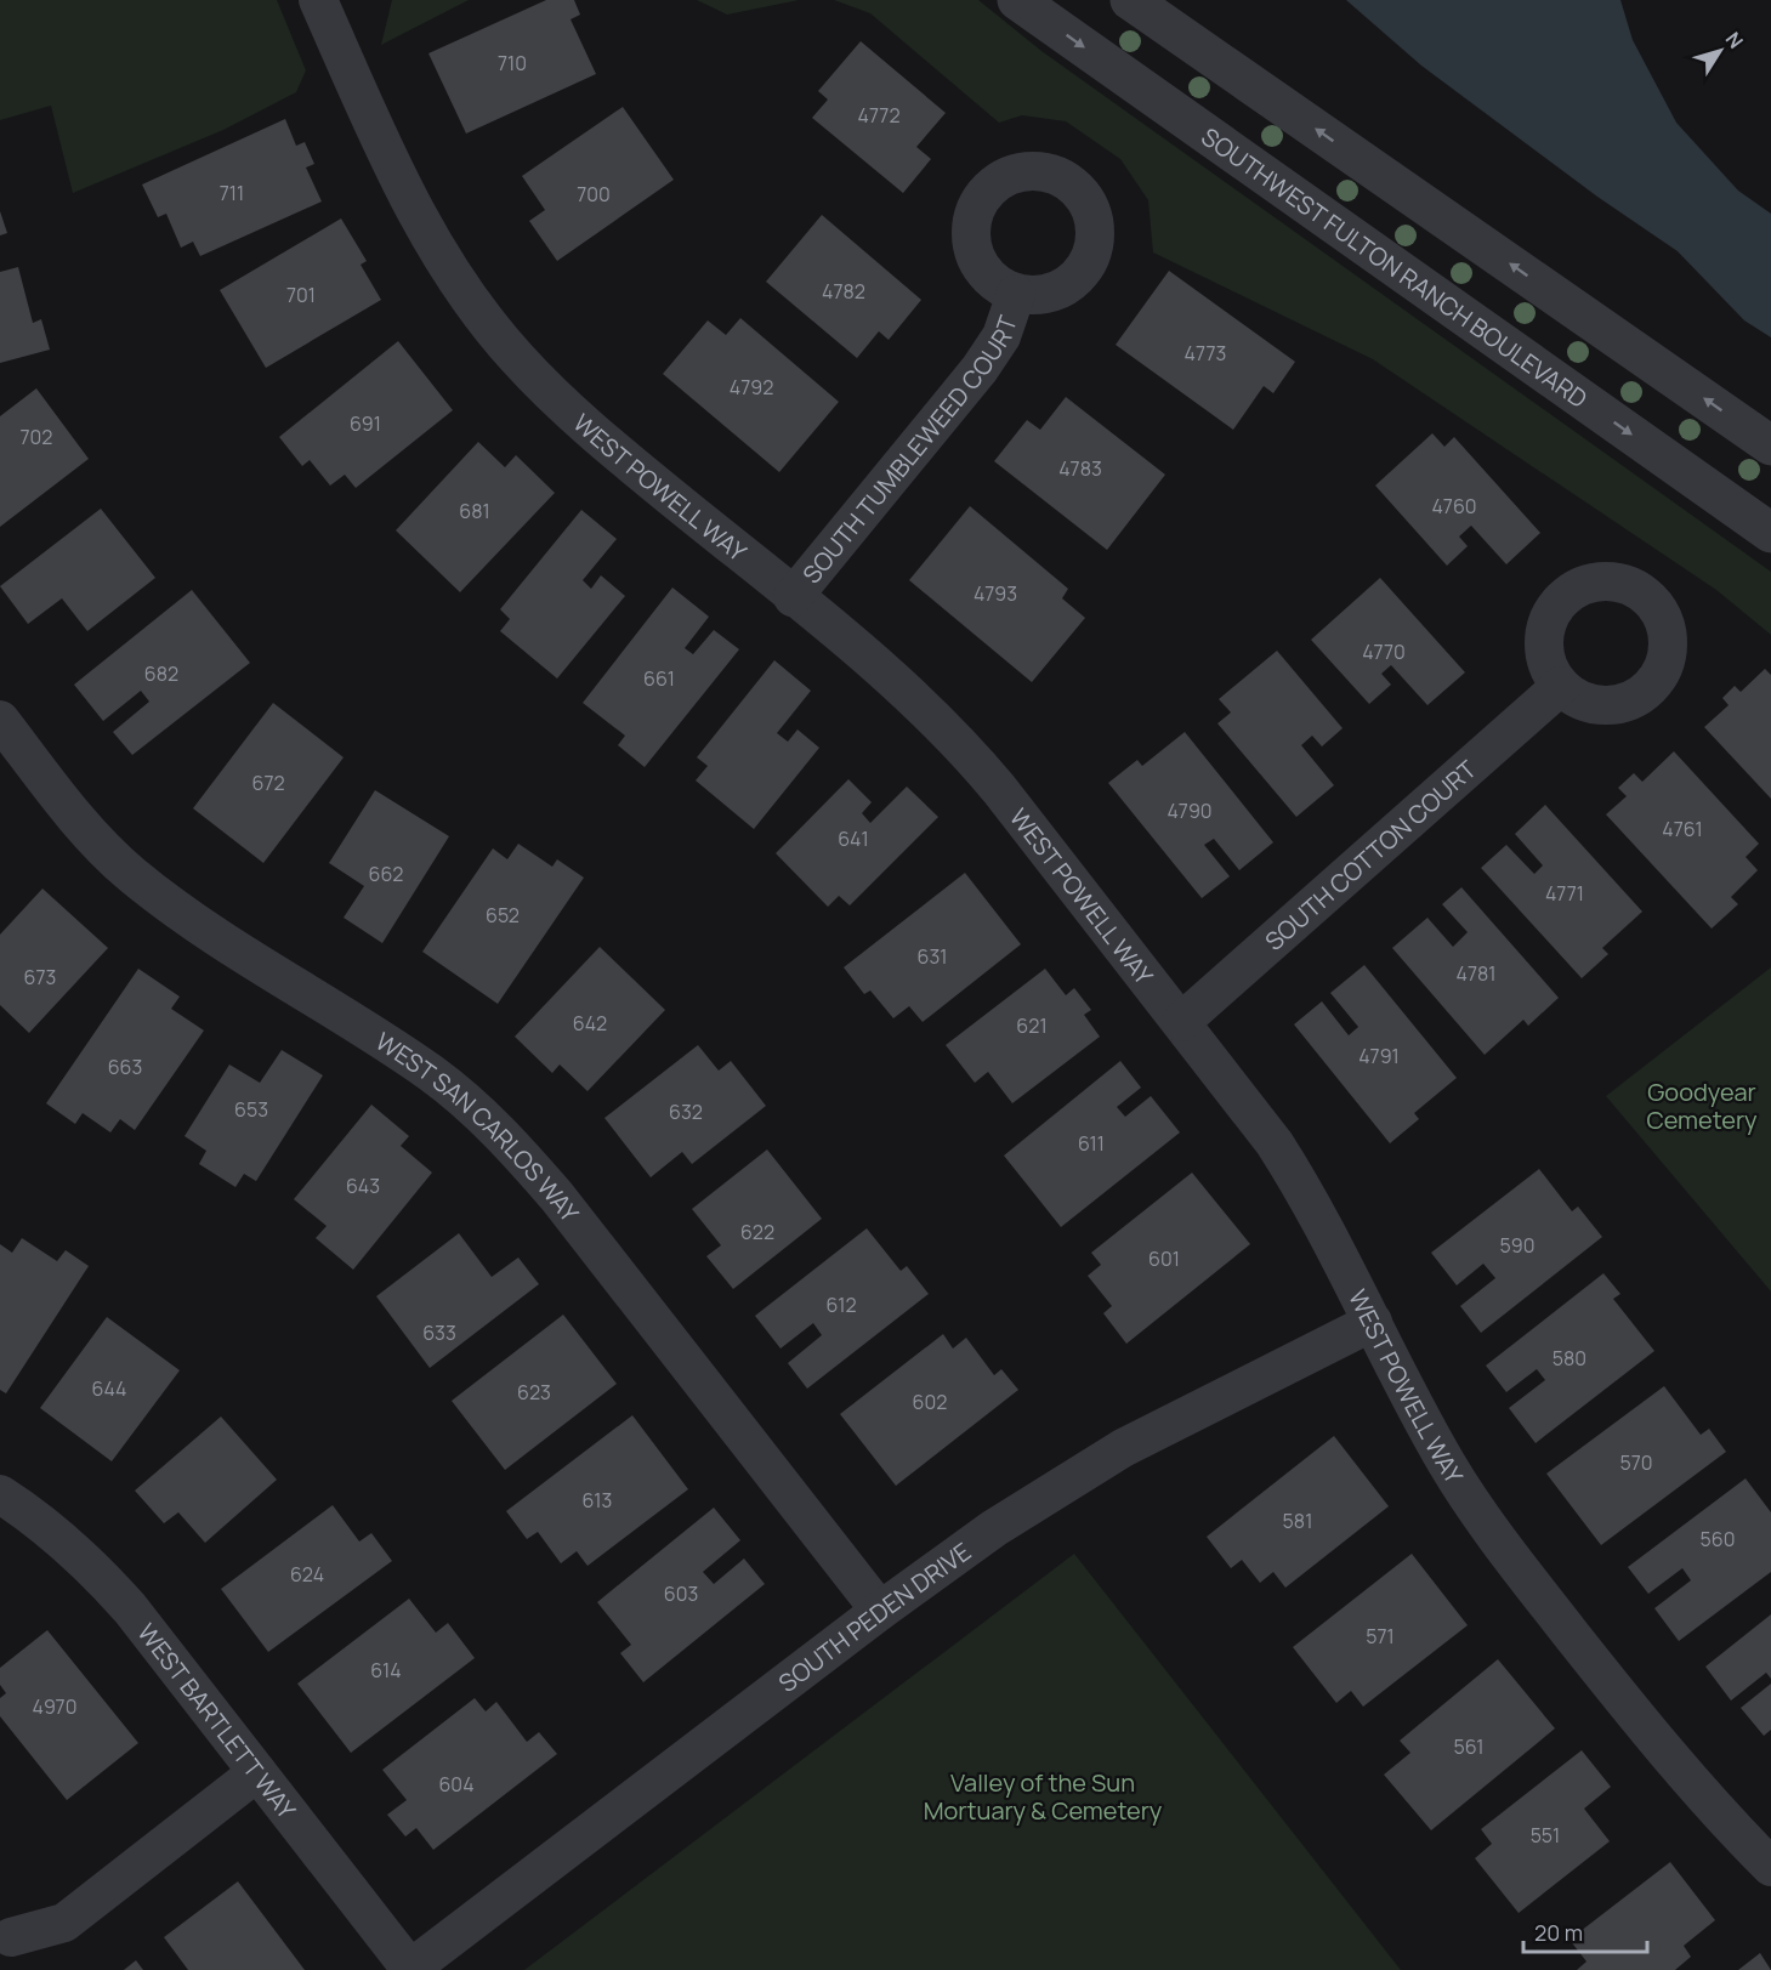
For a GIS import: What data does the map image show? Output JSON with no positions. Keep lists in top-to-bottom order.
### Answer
{
  "streets": {
    "street": [
      "SOUTHWEST FULTON RANCH BOULEVARD",
      "SOUTH TUMBLEWEED COURT",
      "WEST POWELL WAY",
      "SOUTH COTTON COURT",
      "WEST SAN CARLOS WAY",
      "SOUTH PEDEN DRIVE",
      "WEST BARTLETT WAY"
    ]
  },
  "crossings": [
    ["SOUTH TUMBLEWEED COURT", "WEST POWELL WAY"],
    ["WEST POWELL WAY", "SOUTH COTTON COURT"],
    ["WEST POWELL WAY", "SOUTH PEDEN DRIVE"],
    ["WEST SAN CARLOS WAY", "SOUTH PEDEN DRIVE"],
    ["SOUTH PEDEN DRIVE", "WEST BARTLETT WAY"]
  ],
  "parks": ["Goodyear Cemetery", "Valley of the Sun Mortuary & Cemetery"],
  "house_numbers": [
    "710",
    "4772",
    "711",
    "700",
    "4782",
    "701",
    "4773",
    "4792",
    "691",
    "702",
    "4783",
    "4760",
    "681",
    "4793",
    "4770",
    "682",
    "661",
    "672",
    "4790",
    "4761",
    "641",
    "662",
    "4771",
    "652",
    "631",
    "4781",
    "673",
    "642",
    "621",
    "4791",
    "663",
    "653",
    "632",
    "611",
    "643",
    "622",
    "590",
    "601",
    "612",
    "633",
    "580",
    "644",
    "623",
    "602",
    "570",
    "613",
    "581",
    "560",
    "624",
    "603",
    "571",
    "614",
    "4970",
    "561",
    "604",
    "551"
  ],
  "scale_bar": "20 m",
  "north": "top right"
}
